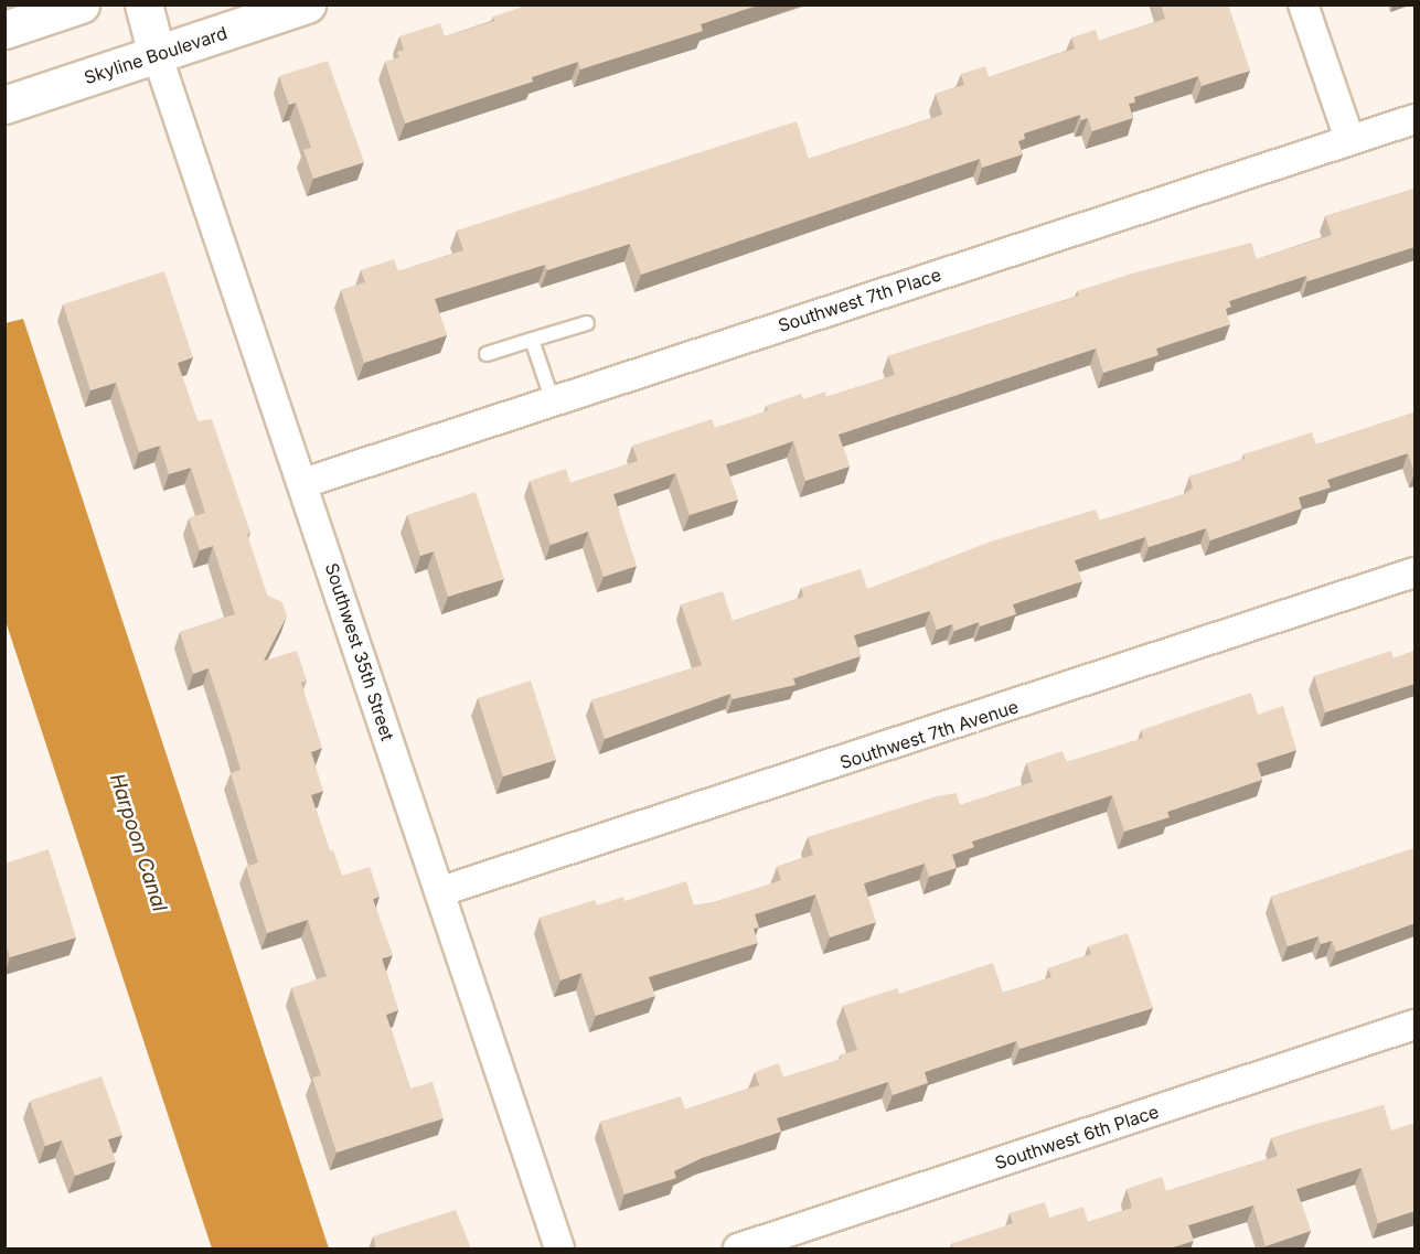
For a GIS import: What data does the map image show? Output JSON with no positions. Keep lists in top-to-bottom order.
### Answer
{
  "streets": {
    "street": [
      "Skyline Boulevard",
      "Southwest 7th Place",
      "Southwest 35th Street",
      "Southwest 7th Avenue",
      "Southwest 6th Place"
    ]
  },
  "crossings": [
    ["Skyline Boulevard", "Southwest 35th Street"],
    ["Southwest 7th Place", "Southwest 35th Street"],
    ["Southwest 35th Street", "Southwest 7th Avenue"]
  ],
  "water": ["Harpoon Canal"]
}
